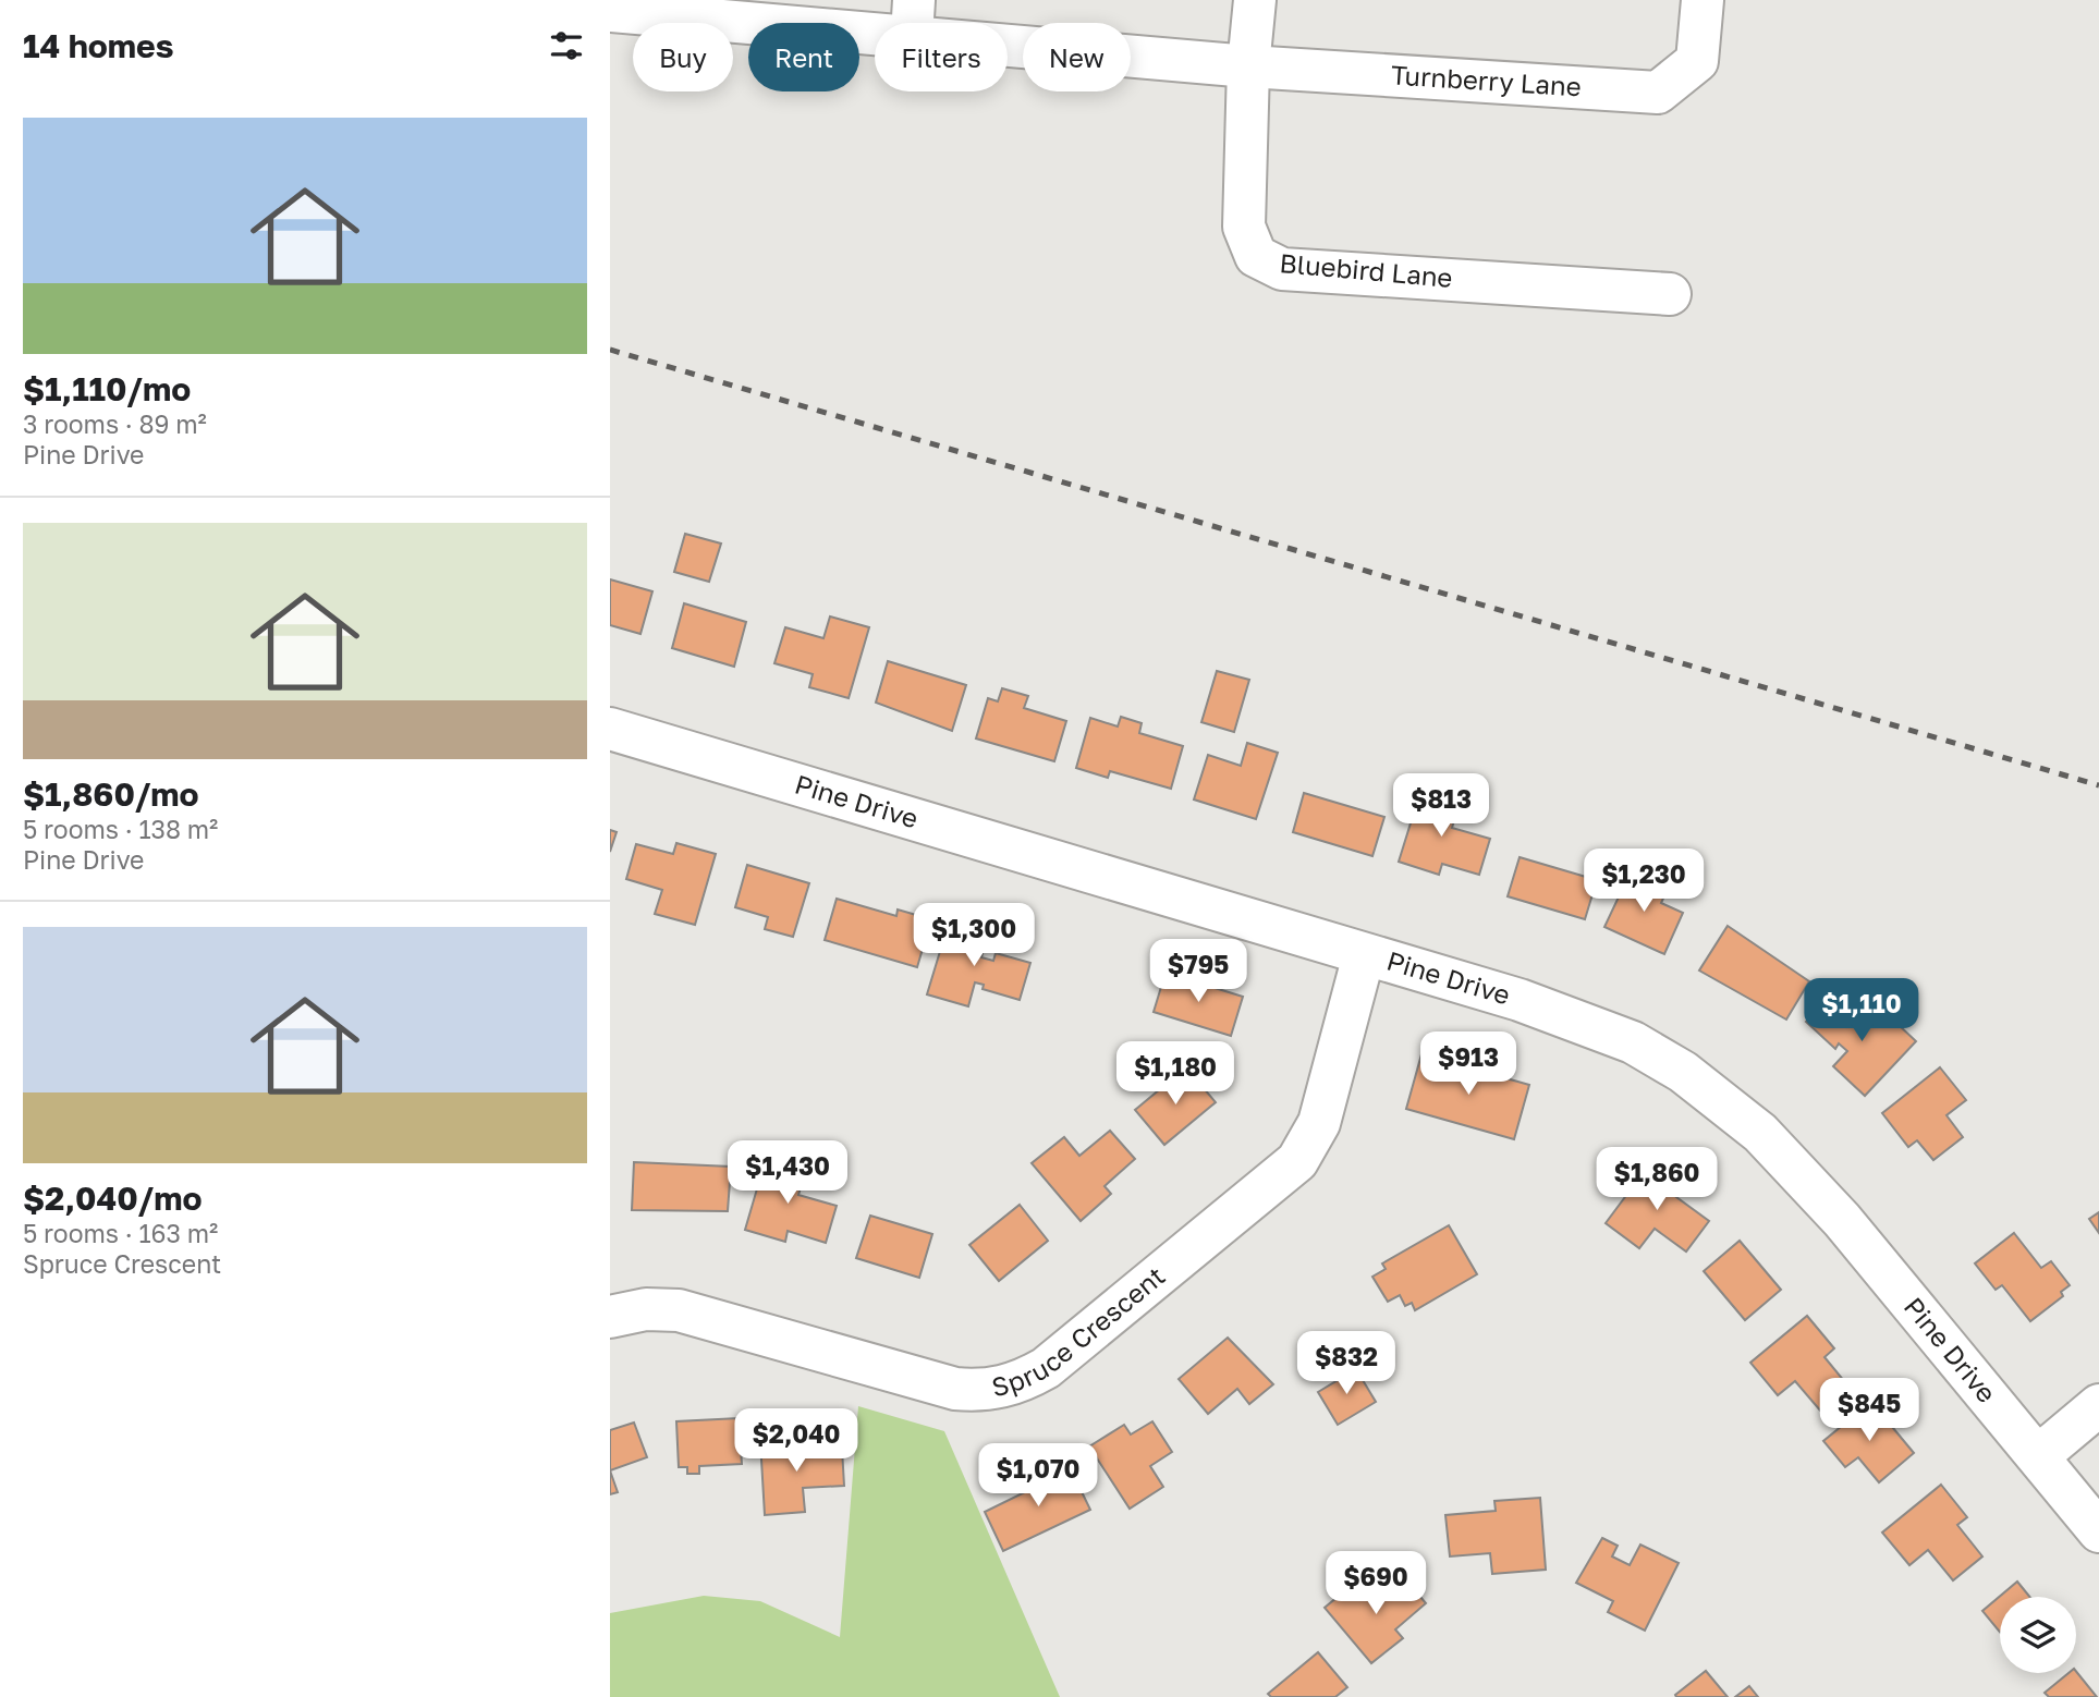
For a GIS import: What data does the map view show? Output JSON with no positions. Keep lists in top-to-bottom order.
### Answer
{
  "streets": {
    "street": [
      "Turnberry Lane",
      "Bluebird Lane",
      "Pine Drive",
      "Spruce Crescent"
    ]
  },
  "crossings": [
    ["Turnberry Lane", "Bluebird Lane"],
    ["Pine Drive", "Spruce Crescent"]
  ],
  "page": {
    "heading": "14 homes",
    "chip": [
      "Buy",
      "Rent",
      "Filters",
      "New"
    ],
    "list": [
      {
        "name": "$1,110/mo",
        "note": "3 rooms · 89 m² · Pine Drive"
      },
      {
        "name": "$1,860/mo",
        "note": "5 rooms · 138 m² · Pine Drive"
      },
      {
        "name": "$2,040/mo",
        "note": "5 rooms · 163 m² · Spruce Crescent"
      }
    ],
    "price": [
      "$813",
      "$1,230",
      "$1,300",
      "$795",
      "$1,110",
      "$913",
      "$1,180",
      "$1,430",
      "$1,860",
      "$832",
      "$845",
      "$2,040",
      "$1,070",
      "$690"
    ]
  }
}
